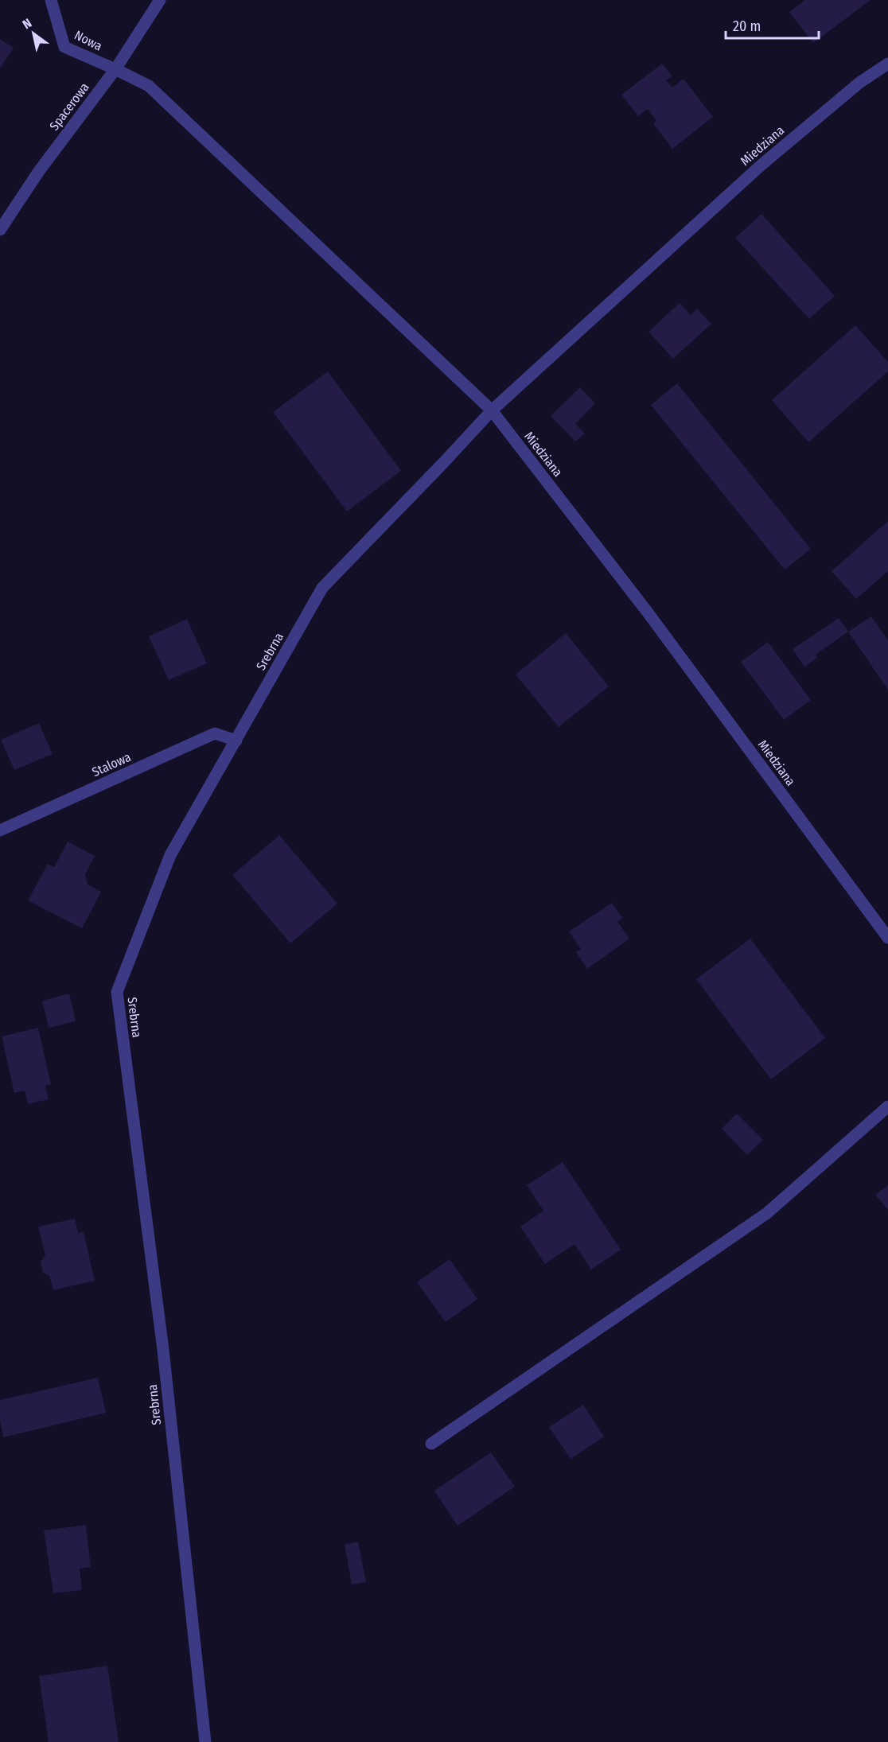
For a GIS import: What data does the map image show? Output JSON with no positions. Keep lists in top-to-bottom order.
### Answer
{
  "streets": {
    "street": [
      "Nowa",
      "Spacerowa",
      "Miedziana",
      "Srebrna",
      "Stalowa"
    ]
  },
  "crossings": [
    ["Nowa", "Spacerowa"],
    ["Miedziana", "Srebrna"],
    ["Srebrna", "Stalowa"]
  ],
  "scale_bar": "20 m",
  "north": "top left"
}
